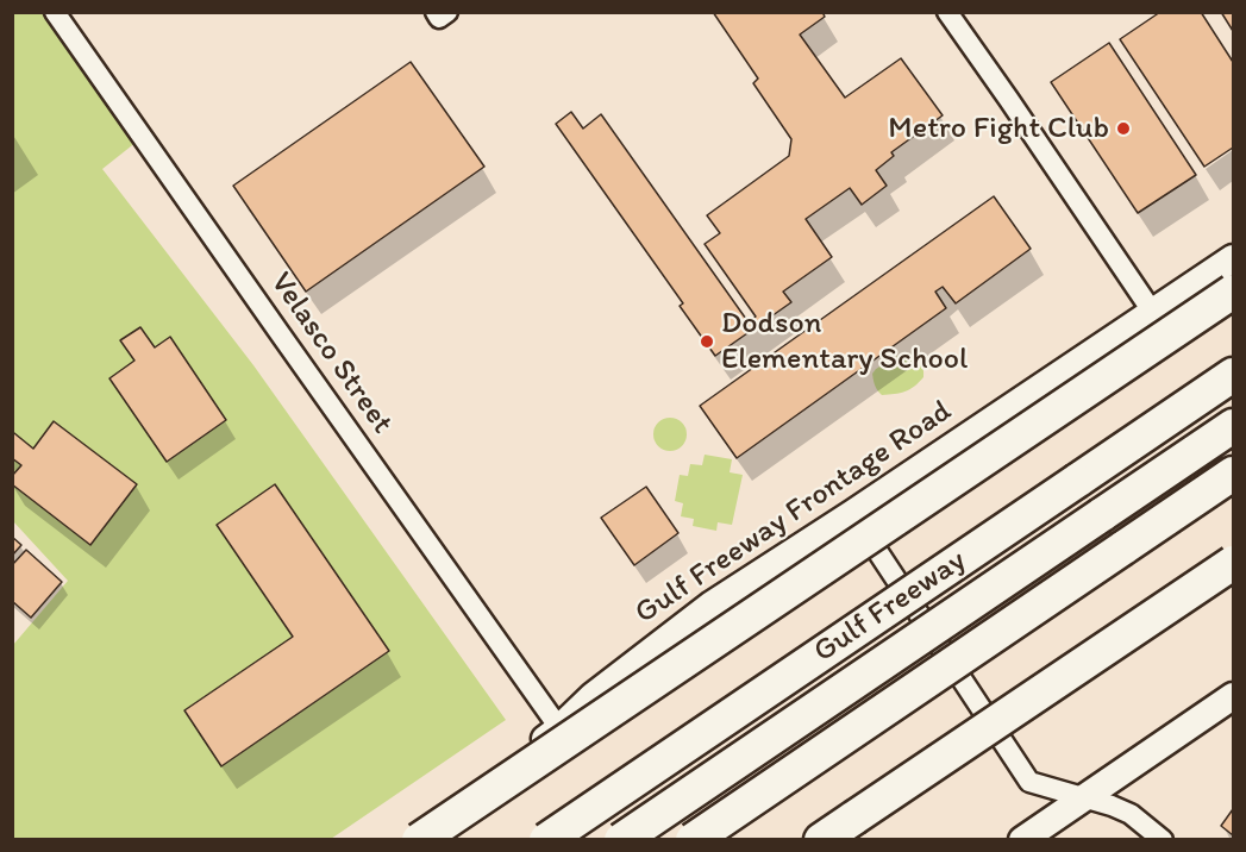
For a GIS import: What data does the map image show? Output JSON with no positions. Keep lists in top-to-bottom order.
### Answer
{
  "streets": {
    "highway": ["Gulf Freeway"],
    "main road": ["Gulf Freeway Frontage Road"],
    "street": ["Velasco Street"]
  },
  "crossings": [
    ["Velasco Street", "Gulf Freeway Frontage Road"]
  ],
  "places": ["Metro Fight Club", "Dodson Elementary School"]
}
